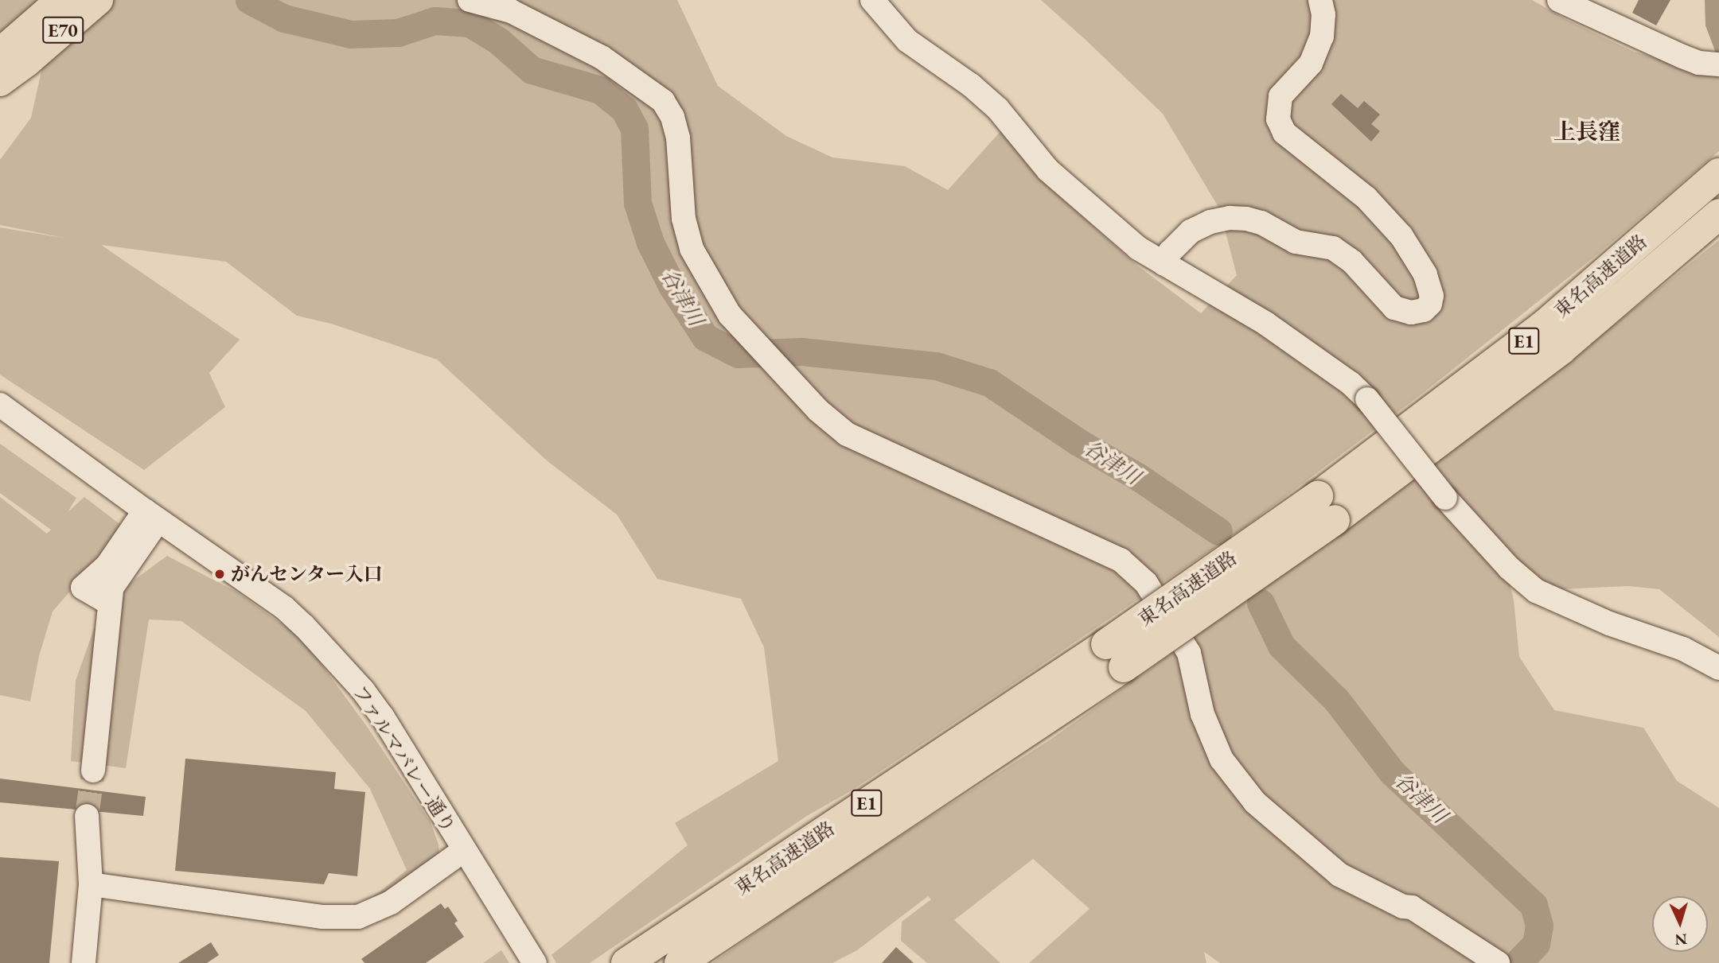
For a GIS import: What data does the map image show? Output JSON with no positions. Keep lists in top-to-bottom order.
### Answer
{
  "streets": {
    "highway": ["E70", "東名高速道路", "E1"],
    "street": ["ファルマバレー通り"]
  },
  "districts": ["上長窪"],
  "water": ["谷津川"],
  "places": ["がんセンター入口"],
  "north": "bottom"
}
